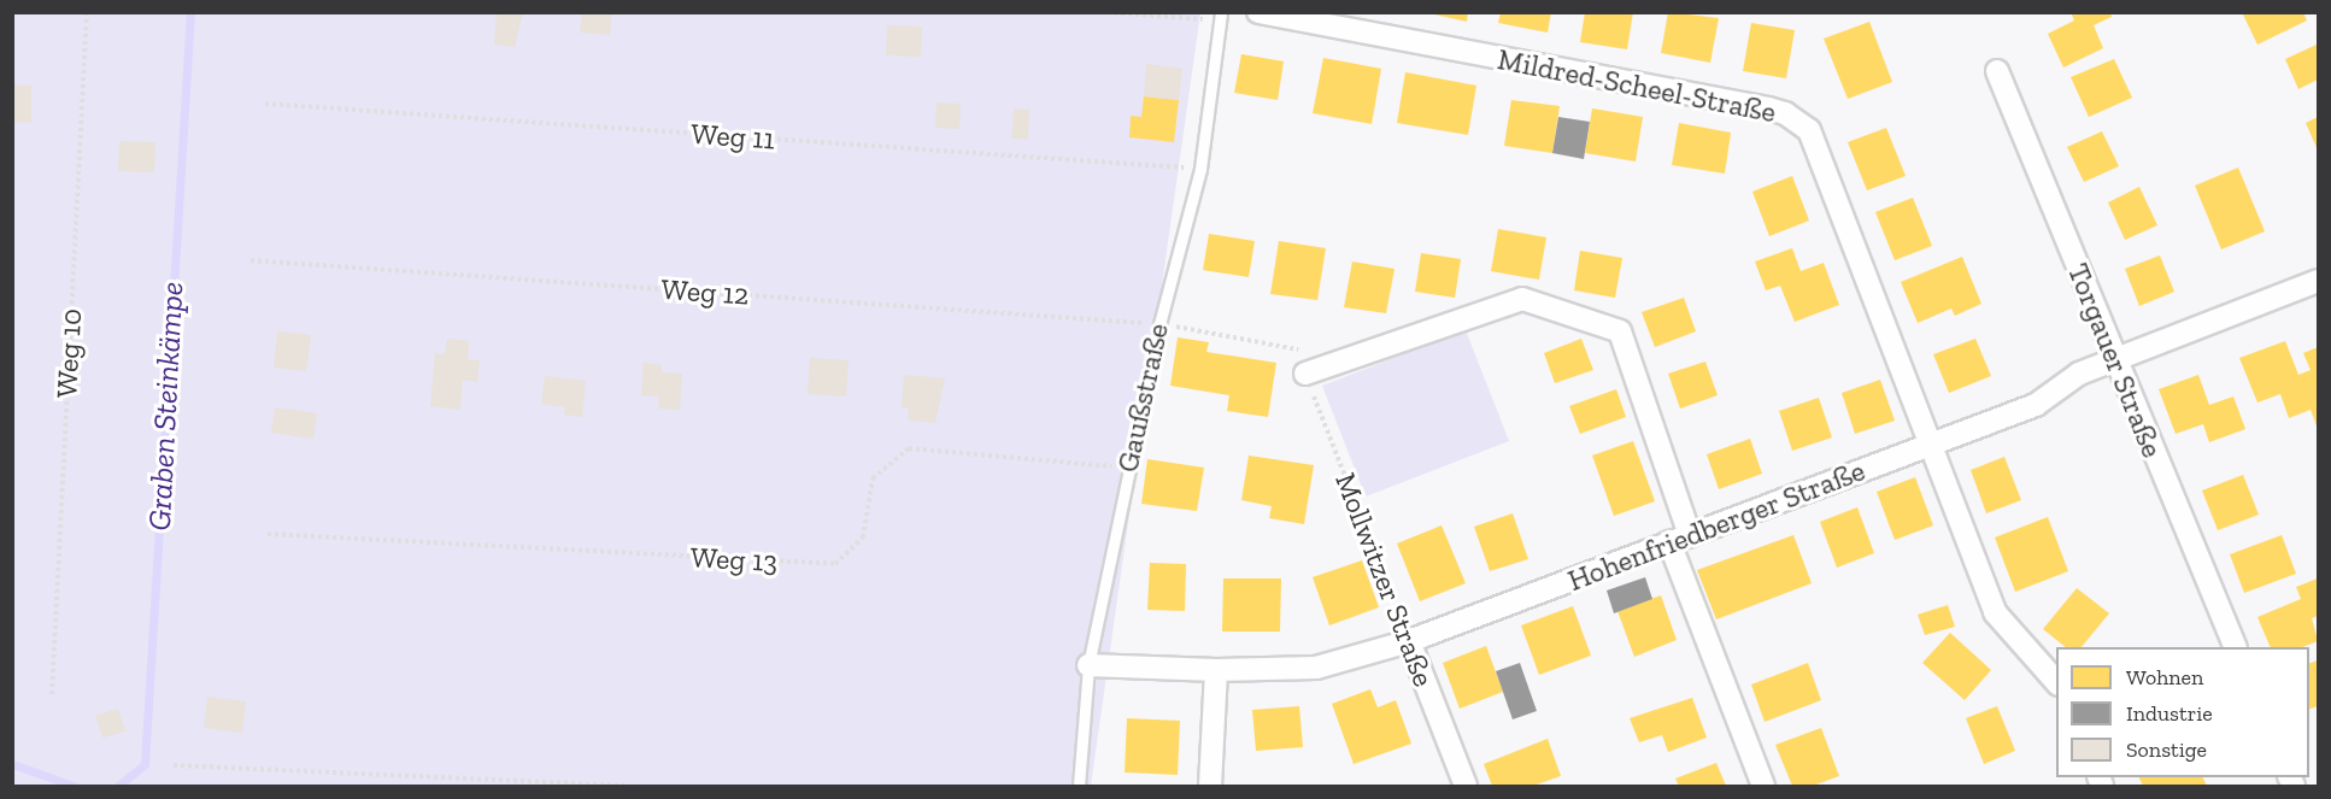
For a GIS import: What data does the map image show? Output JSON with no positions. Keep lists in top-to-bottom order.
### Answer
{
  "streets": {
    "street": [
      "Mildred-Scheel-Straße",
      "Torgauer Straße",
      "Hohenfriedberger Straße",
      "Mollwitzer Straße"
    ],
    "lane": ["Gaußstraße"],
    "path": [
      "Weg 11",
      "Weg 12",
      "Weg 10",
      "Weg 13"
    ]
  },
  "crossings": [
    ["Mildred-Scheel-Straße", "Hohenfriedberger Straße"],
    ["Weg 11", "Gaußstraße"],
    ["Weg 12", "Gaußstraße"],
    ["Weg 12", "Mollwitzer Straße"],
    ["Torgauer Straße", "Hohenfriedberger Straße"],
    ["Gaußstraße", "Hohenfriedberger Straße"],
    ["Gaußstraße", "Weg 13"],
    ["Hohenfriedberger Straße", "Mollwitzer Straße"]
  ],
  "water": ["Graben Steinkämpe"],
  "legend": ["Wohnen", "Industrie", "Sonstige"]
}
